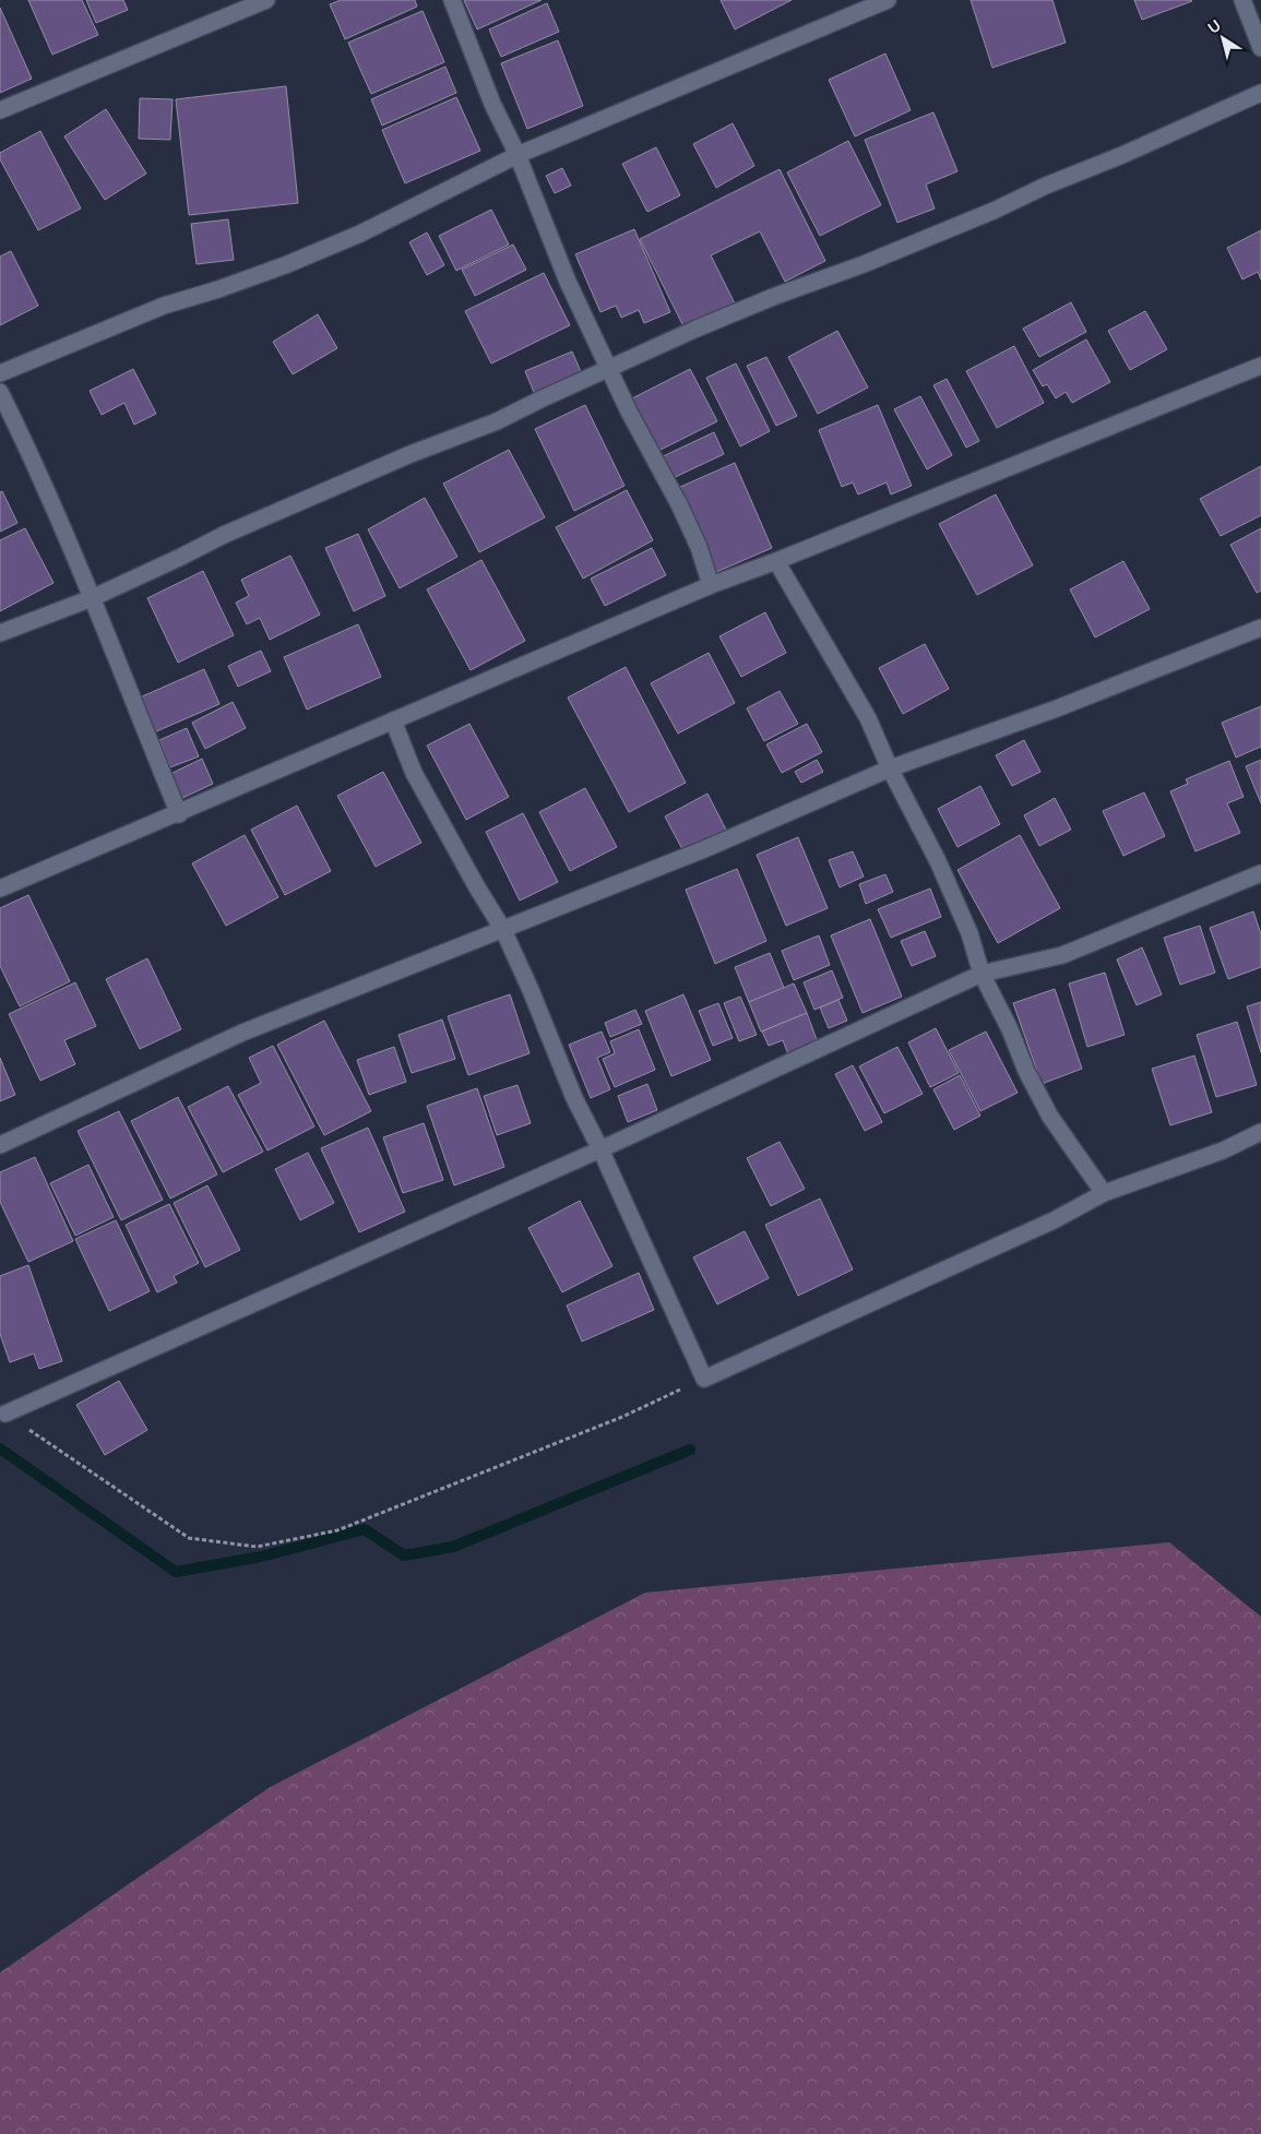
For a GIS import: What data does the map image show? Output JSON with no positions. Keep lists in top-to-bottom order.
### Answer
{
  "north": "top left"
}
